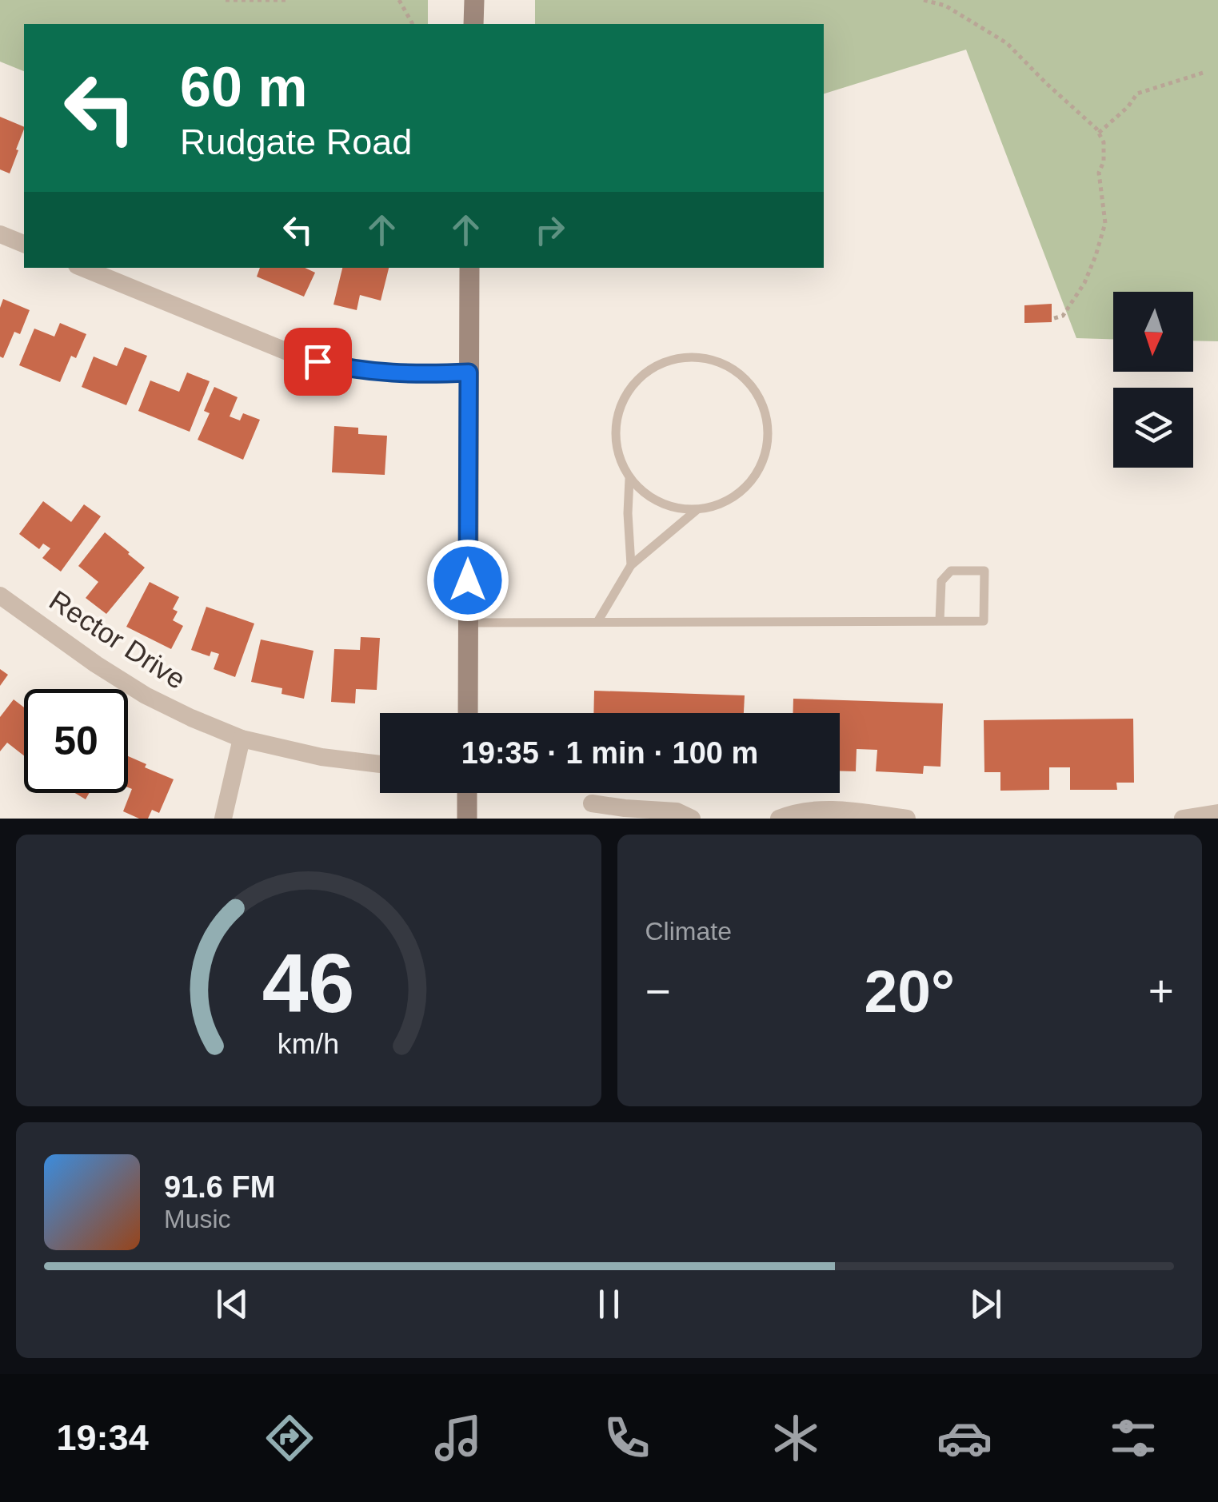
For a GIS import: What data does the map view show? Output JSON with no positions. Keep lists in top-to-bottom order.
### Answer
{
  "streets": {
    "street": ["Rector Drive"]
  },
  "north": "bottom",
  "page": {
    "turn": ["60 m", "Rudgate Road"],
    "limit": "50",
    "trip": "19:35 · 1 min · 100 m",
    "tile": "Climate",
    "heat": ["−", "20°", "+"],
    "song": ["91.6 FM", "Music"],
    "tabs": "19:34",
    "gauge": ["46", "km/h"]
  }
}
